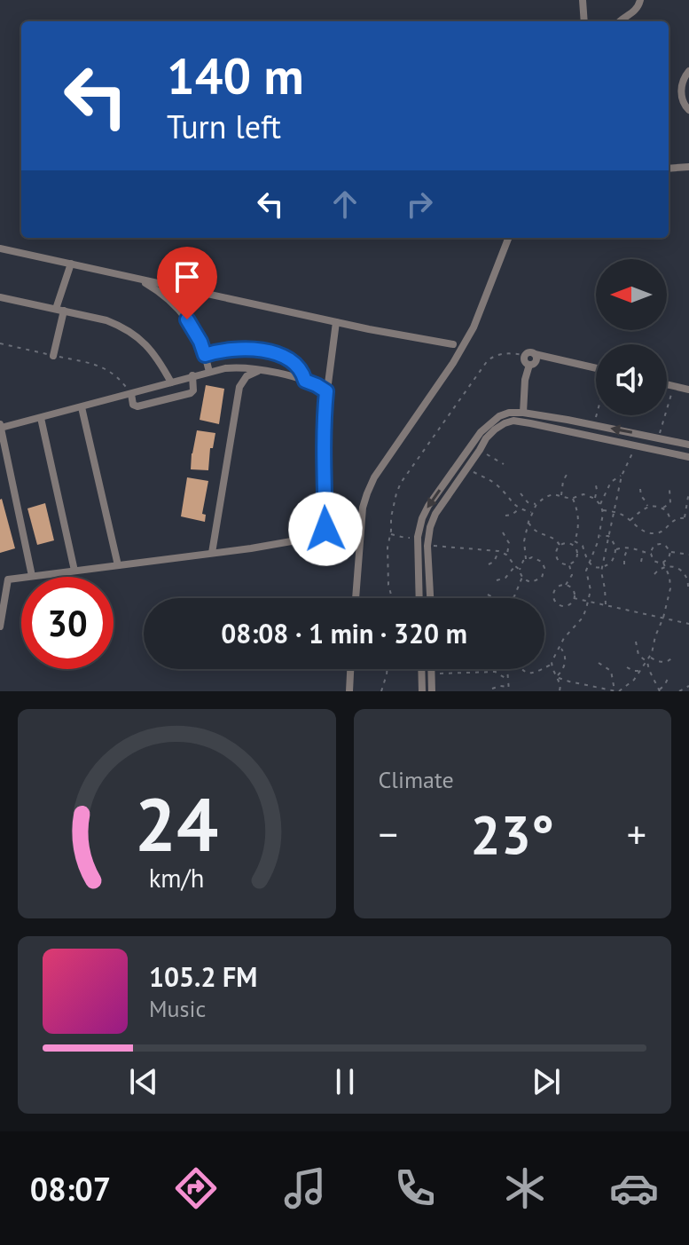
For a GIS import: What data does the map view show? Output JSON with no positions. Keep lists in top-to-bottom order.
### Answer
{
  "north": "left",
  "page": {
    "turn": ["140 m", "Turn left"],
    "limit": "30",
    "trip": "08:08 · 1 min · 320 m",
    "tile": "Climate",
    "heat": ["−", "23°", "+"],
    "song": ["105.2 FM", "Music"],
    "tabs": "08:07",
    "gauge": ["24", "km/h"]
  }
}
